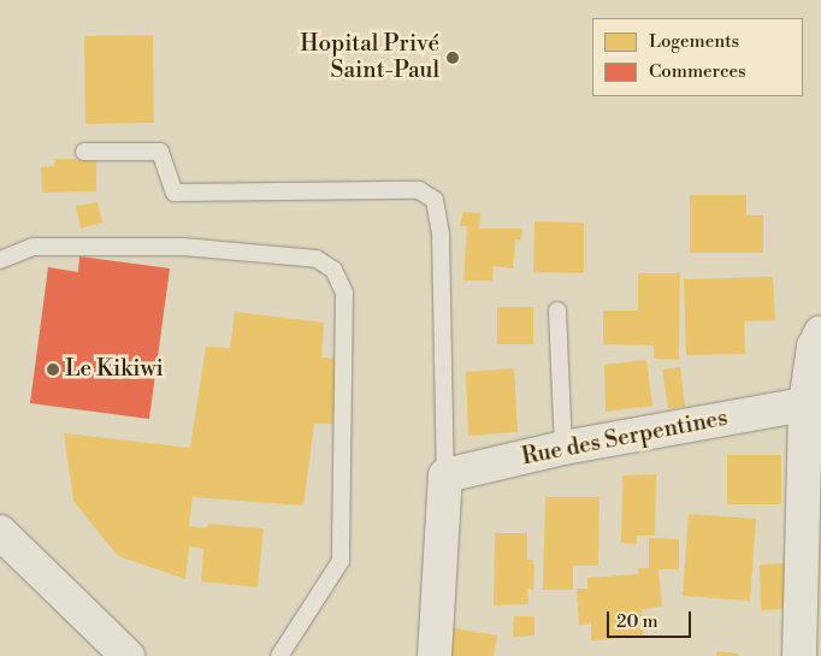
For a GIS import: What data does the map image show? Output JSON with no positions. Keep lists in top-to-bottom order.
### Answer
{
  "streets": {
    "street": ["Rue des Serpentines"]
  },
  "places": ["Hopital Privé Saint-Paul", "Le Kikiwi"],
  "legend": ["Logements", "Commerces"],
  "scale_bar": "20 m"
}
